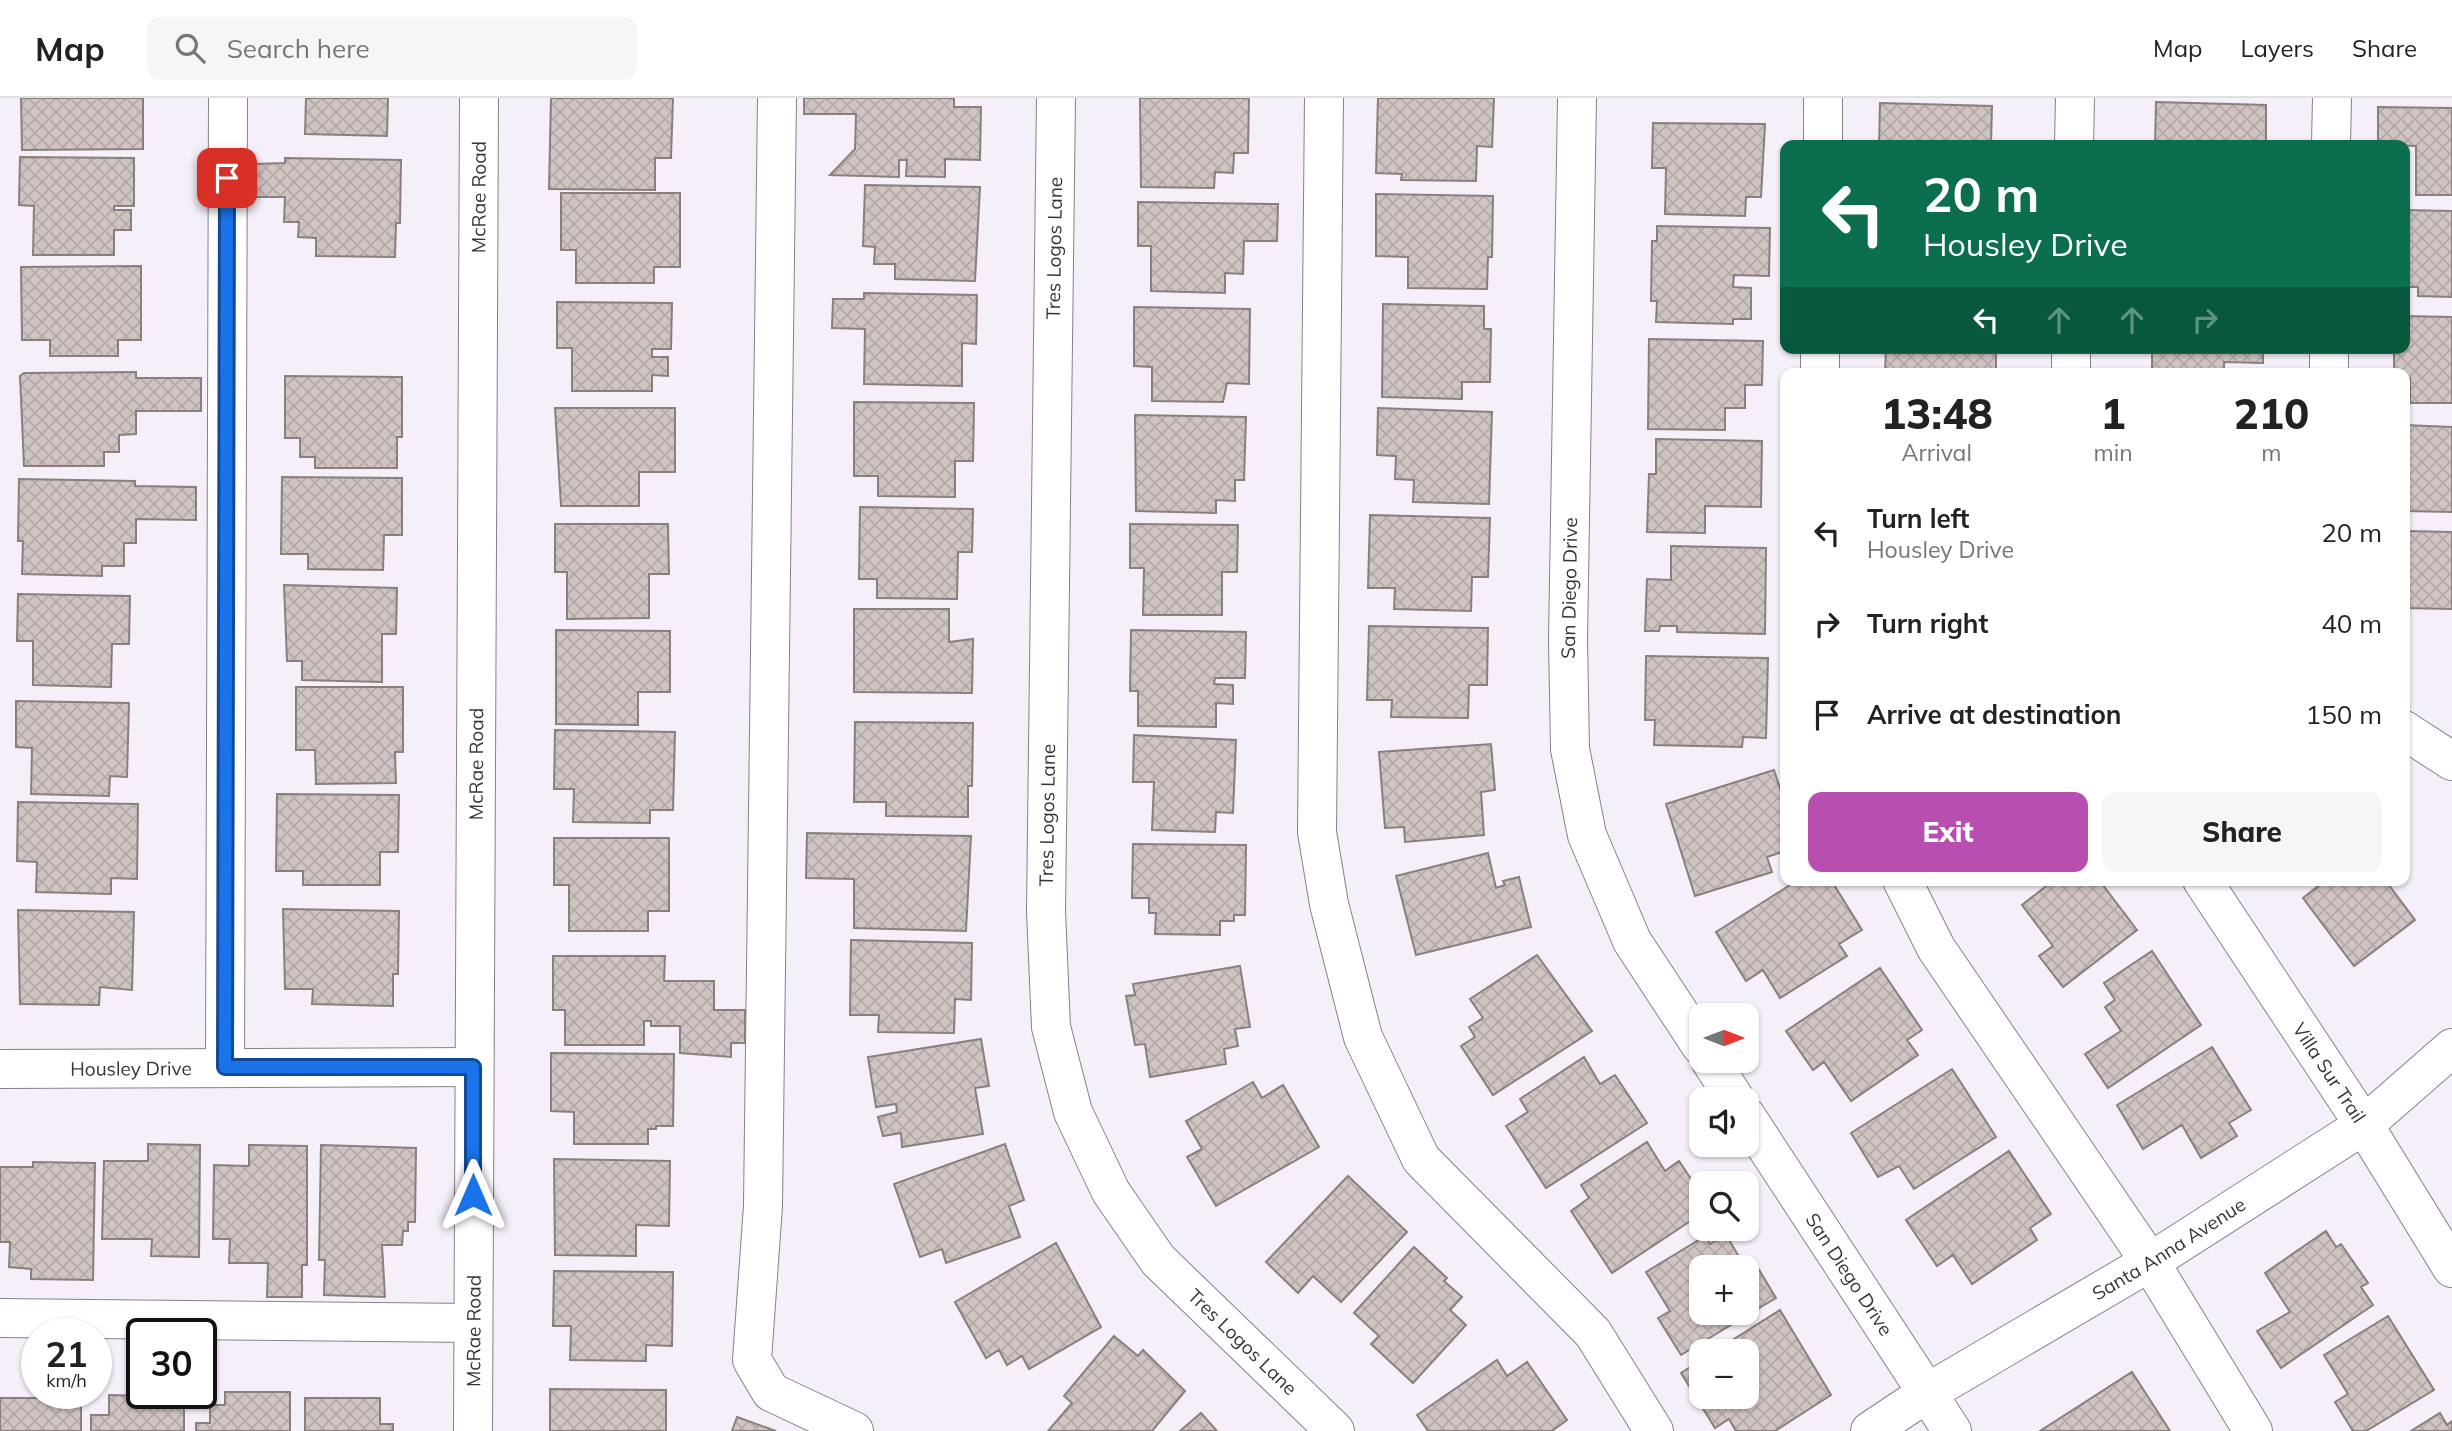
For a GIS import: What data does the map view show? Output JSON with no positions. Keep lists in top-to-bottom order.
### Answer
{
  "streets": {
    "street": [
      "McRae Road",
      "Tres Logos Lane",
      "San Diego Drive",
      "Housley Drive",
      "Villa Sur Trail",
      "Santa Anna Avenue"
    ]
  },
  "crossings": [
    ["McRae Road", "Housley Drive"],
    ["San Diego Drive", "Santa Anna Avenue"],
    ["Villa Sur Trail", "Santa Anna Avenue"]
  ],
  "north": "right",
  "page": {
    "header": "Map",
    "search": "Search here",
    "nav": ["Map", "Layers", "Share"],
    "turn": ["20 m", "Housley Drive"],
    "eta": [
      "13:48",
      "Arrival",
      "1",
      "min",
      "210",
      "m"
    ],
    "list": [
      {
        "name": "Turn left",
        "note": "Housley Drive",
        "value": "20 m"
      },
      {
        "name": "Turn right",
        "value": "40 m"
      },
      {
        "name": "Arrive at destination",
        "value": "150 m"
      }
    ],
    "buttons": ["Exit", "Share"],
    "map_buttons": ["+", "−"],
    "speed": "21 km/h",
    "limit": "30"
  }
}
